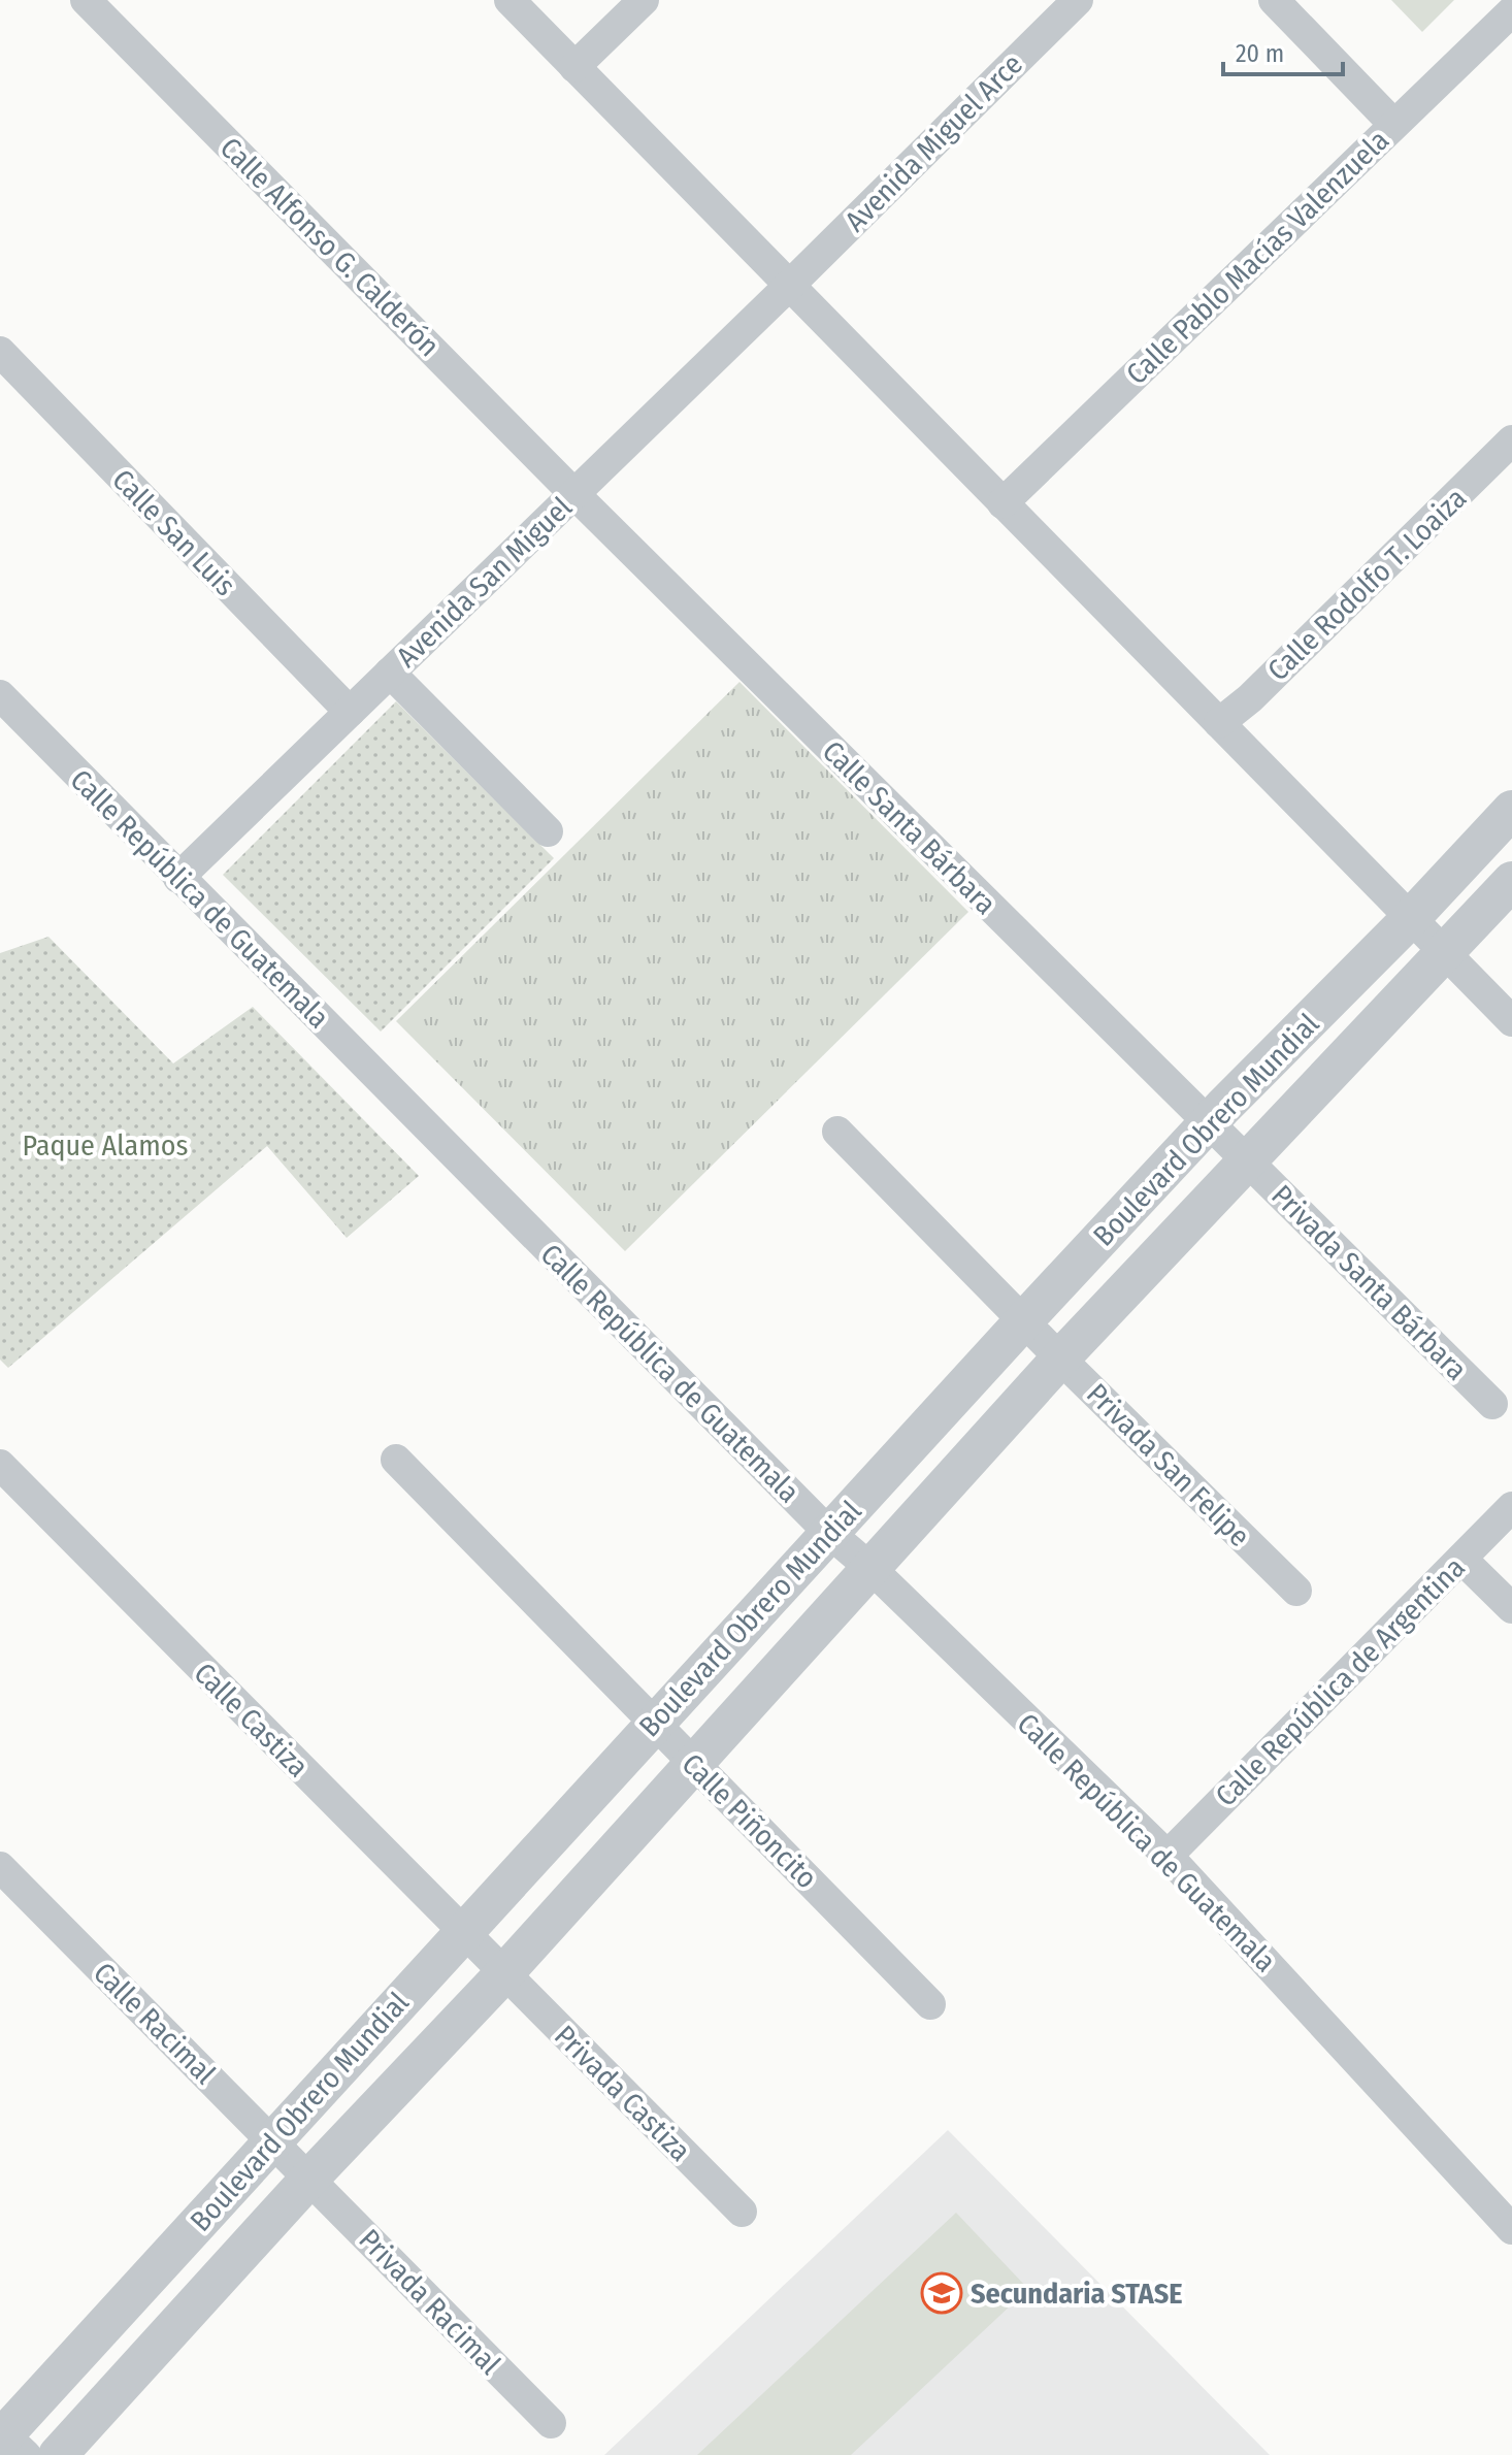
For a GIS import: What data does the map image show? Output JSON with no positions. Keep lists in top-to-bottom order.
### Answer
{
  "streets": {
    "street": [
      "Avenida Miguel Arce",
      "Calle Alfonso G. Calderón",
      "Calle Pablo Macías Valenzuela",
      "Calle San Luis",
      "Avenida San Miguel",
      "Calle Rodolfo T. Loaiza",
      "Calle Santa Bárbara",
      "Calle República de Guatemala",
      "Boulevard Obrero Mundial",
      "Privada Santa Bárbara",
      "Privada San Felipe",
      "Calle República de Argentina",
      "Calle Castiza",
      "Calle Piñoncito",
      "Calle Racimal",
      "Privada Castiza",
      "Privada Racimal"
    ]
  },
  "crossings": [
    ["Avenida Miguel Arce", "Avenida San Miguel"],
    ["Calle Alfonso G. Calderón", "Avenida San Miguel"],
    ["Calle Alfonso G. Calderón", "Calle Santa Bárbara"],
    ["Calle San Luis", "Avenida San Miguel"],
    ["Avenida San Miguel", "Calle Santa Bárbara"],
    ["Avenida San Miguel", "Calle República de Guatemala"],
    ["Calle Santa Bárbara", "Boulevard Obrero Mundial"],
    ["Calle Santa Bárbara", "Privada Santa Bárbara"],
    ["Calle República de Guatemala", "Boulevard Obrero Mundial"],
    ["Calle República de Guatemala", "Calle República de Argentina"],
    ["Boulevard Obrero Mundial", "Privada Santa Bárbara"],
    ["Boulevard Obrero Mundial", "Privada San Felipe"],
    ["Boulevard Obrero Mundial", "Calle Castiza"],
    ["Boulevard Obrero Mundial", "Calle Piñoncito"],
    ["Boulevard Obrero Mundial", "Calle Racimal"],
    ["Boulevard Obrero Mundial", "Privada Castiza"],
    ["Boulevard Obrero Mundial", "Privada Racimal"],
    ["Calle Castiza", "Privada Castiza"],
    ["Calle Racimal", "Privada Racimal"]
  ],
  "parks": ["Paque Alamos"],
  "places": {
    "school or university": ["Secundaria STASE"]
  },
  "scale_bar": "20 m"
}
